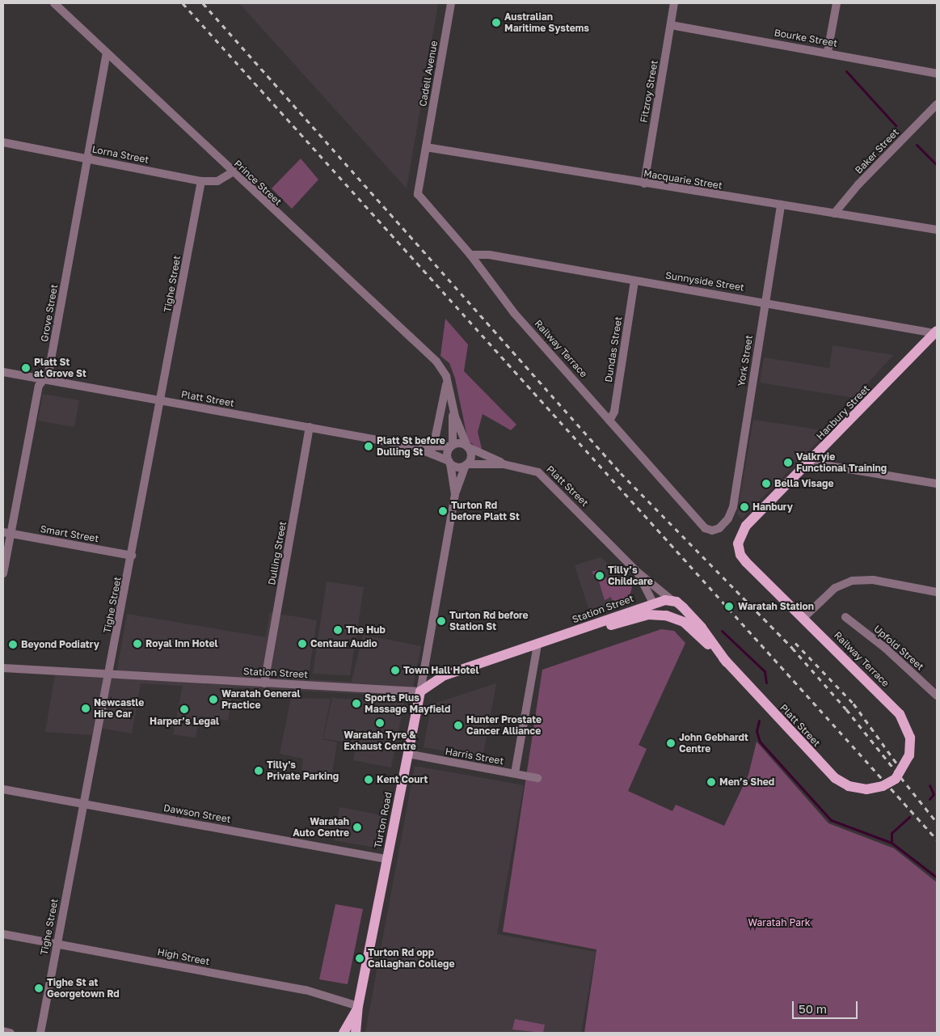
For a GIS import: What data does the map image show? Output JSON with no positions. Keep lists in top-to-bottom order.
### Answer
{
  "streets": {
    "main road": [
      "Railway Terrace",
      "Platt Street",
      "Hanbury Street",
      "Station Street",
      "Turton Road"
    ],
    "street": [
      "Bourke Street",
      "Cadell Avenue",
      "Fitzroy Street",
      "Baker Street",
      "Lorna Street",
      "Macquarie Street",
      "Prince Street",
      "Sunnyside Street",
      "Tighe Street",
      "Grove Street",
      "Dundas Street",
      "York Street",
      "Smart Street",
      "Dulling Street",
      "Upfold Street",
      "Harris Street",
      "Dawson Street",
      "High Street"
    ]
  },
  "crossings": [
    ["Bourke Street", "Fitzroy Street"],
    ["Cadell Avenue", "Macquarie Street"],
    ["Cadell Avenue", "Railway Terrace"],
    ["Fitzroy Street", "Macquarie Street"],
    ["Baker Street", "Macquarie Street"],
    ["Lorna Street", "Prince Street"],
    ["Lorna Street", "Tighe Street"],
    ["Lorna Street", "Grove Street"],
    ["Macquarie Street", "Railway Terrace"],
    ["Macquarie Street", "York Street"],
    ["Prince Street", "Grove Street"],
    ["Prince Street", "Platt Street"],
    ["Prince Street", "Turton Road"],
    ["Sunnyside Street", "Railway Terrace"],
    ["Sunnyside Street", "Dundas Street"],
    ["Sunnyside Street", "York Street"],
    ["Sunnyside Street", "Hanbury Street"],
    ["Tighe Street", "Platt Street"],
    ["Tighe Street", "Smart Street"],
    ["Tighe Street", "Station Street"],
    ["Tighe Street", "Dawson Street"],
    ["Tighe Street", "High Street"],
    ["Grove Street", "Platt Street"],
    ["Grove Street", "Smart Street"],
    ["Railway Terrace", "Dundas Street"],
    ["Railway Terrace", "York Street"],
    ["Railway Terrace", "Platt Street"],
    ["Railway Terrace", "Hanbury Street"],
    ["Platt Street", "Dulling Street"],
    ["Platt Street", "Station Street"],
    ["Platt Street", "Turton Road"],
    ["Dulling Street", "Station Street"],
    ["Station Street", "Turton Road"],
    ["Harris Street", "Turton Road"],
    ["Dawson Street", "Turton Road"],
    ["Turton Road", "High Street"]
  ],
  "parks": ["Waratah Park"],
  "places": [
    "Australian Maritime Systems",
    "Platt St at Grove St",
    "Platt St before Dulling St",
    "Valkryie Functional Training",
    "Bella Visage",
    "Hanbury",
    "Turton Rd before Platt St",
    "Tilly’s Childcare",
    "Waratah Station",
    "Turton Rd before Station St",
    "The Hub",
    "Royal Inn Hotel",
    "Centaur Audio",
    "Beyond Podiatry",
    "Town Hall Hotel",
    "Waratah General Practice",
    "Sports Plus Massage Mayfield",
    "Newcastle Hire Car",
    "Harper’s Legal",
    "Waratah Tyre & Exhaust Centre",
    "Hunter Prostate Cancer Alliance",
    "John Gebhardt Centre",
    "Tilly's Private Parking",
    "Kent Court",
    "Men’s Shed",
    "Waratah Auto Centre",
    "Turton Rd opp Callaghan College",
    "Tighe St at Georgetown Rd"
  ],
  "scale_bar": "50 m"
}
